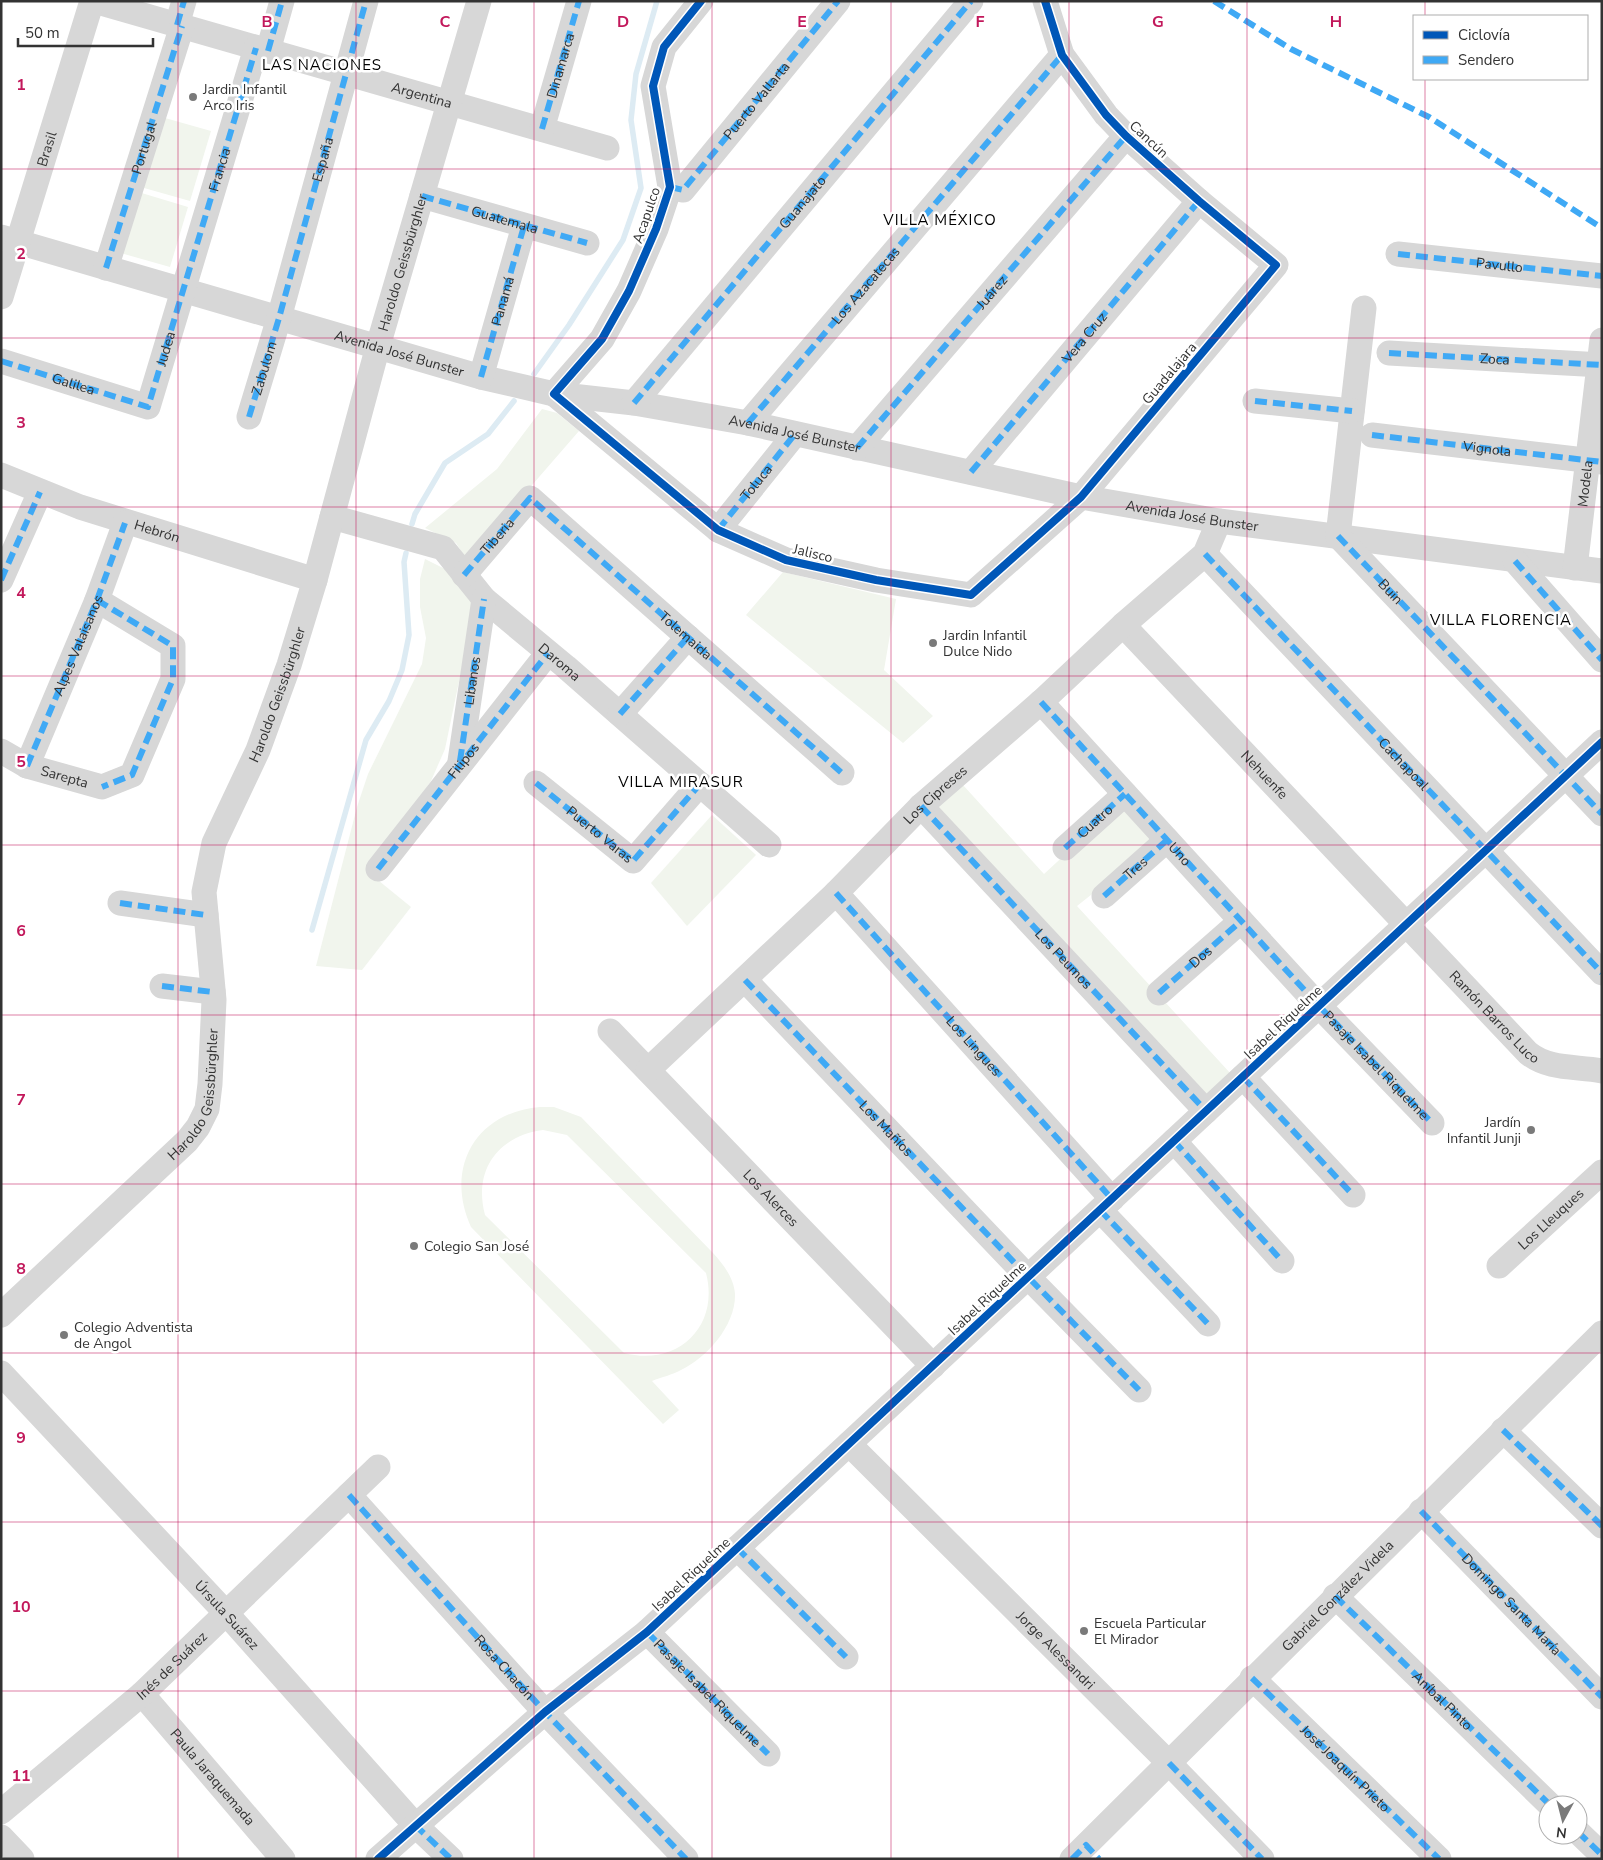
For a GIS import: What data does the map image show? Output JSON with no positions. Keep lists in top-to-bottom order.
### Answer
{
  "streets": {
    "street": [
      "Dinamarca",
      "Argentina",
      "Puerto Vallarta",
      "Cancún",
      "Portugal",
      "Brasil",
      "España",
      "Francia",
      "Guanajato",
      "Acapulco",
      "Guatemala",
      "Haroldo Geissbürghler",
      "Pavullo",
      "Los Azacatecas",
      "Juárez",
      "Panamá",
      "Vera Cruz",
      "Judea",
      "Avenida José Bunster",
      "Zoca",
      "Zabulom",
      "Guadalajara",
      "Galilea",
      "Vignola",
      "Toluca",
      "Modela",
      "Hebrón",
      "Tiberia",
      "Jalisco",
      "Buin",
      "Tolemaida",
      "Alpes Valaisanos",
      "Daroma",
      "Libanos",
      "Filipos",
      "Cachapoal",
      "Nehuenfe",
      "Sarepta",
      "Los Cipreses",
      "Cuatro",
      "Puerto Varas",
      "Uno",
      "Tres",
      "Dos",
      "Los Peumos",
      "Ramón Barros Luco",
      "Isabel Riquelme",
      "Los Lingues",
      "Pasaje Isabel Riquelme",
      "Los Mañíos",
      "Los Alerces",
      "Los Lleuques",
      "Gabriel González Videla",
      "Domingo Santa María",
      "Úrsula Suárez",
      "Jorge Alessandri",
      "Inés de Suárez",
      "Rosa Chacón",
      "Aníbal Pinto",
      "José Joaquín Prieto",
      "Paula Jaraquemada"
    ]
  },
  "crossings": [
    ["Dinamarca", "Argentina"],
    ["Argentina", "Portugal"],
    ["Argentina", "Brasil"],
    ["Argentina", "España"],
    ["Argentina", "Francia"],
    ["Argentina", "Haroldo Geissbürghler"],
    ["Puerto Vallarta", "Acapulco"],
    ["Cancún", "Los Azacatecas"],
    ["Cancún", "Juárez"],
    ["Cancún", "Vera Cruz"],
    ["Cancún", "Guadalajara"],
    ["Portugal", "Avenida José Bunster"],
    ["Brasil", "Avenida José Bunster"],
    ["España", "Avenida José Bunster"],
    ["España", "Zabulom"],
    ["Francia", "Judea"],
    ["Francia", "Avenida José Bunster"],
    ["Guanajato", "Avenida José Bunster"],
    ["Acapulco", "Avenida José Bunster"],
    ["Acapulco", "Jalisco"],
    ["Guatemala", "Haroldo Geissbürghler"],
    ["Guatemala", "Panamá"],
    ["Haroldo Geissbürghler", "Avenida José Bunster"],
    ["Haroldo Geissbürghler", "Hebrón"],
    ["Haroldo Geissbürghler", "Daroma"],
    ["Los Azacatecas", "Avenida José Bunster"],
    ["Juárez", "Avenida José Bunster"],
    ["Panamá", "Avenida José Bunster"],
    ["Vera Cruz", "Avenida José Bunster"],
    ["Judea", "Avenida José Bunster"],
    ["Judea", "Galilea"],
    ["Avenida José Bunster", "Zabulom"],
    ["Avenida José Bunster", "Guadalajara"],
    ["Avenida José Bunster", "Toluca"],
    ["Avenida José Bunster", "Modela"],
    ["Avenida José Bunster", "Jalisco"],
    ["Avenida José Bunster", "Buin"],
    ["Avenida José Bunster", "Los Cipreses"],
    ["Zoca", "Modela"],
    ["Guadalajara", "Jalisco"],
    ["Vignola", "Modela"],
    ["Toluca", "Jalisco"],
    ["Hebrón", "Alpes Valaisanos"],
    ["Tiberia", "Tolemaida"],
    ["Tiberia", "Daroma"],
    ["Buin", "Isabel Riquelme"],
    ["Alpes Valaisanos", "Sarepta"],
    ["Daroma", "Libanos"],
    ["Daroma", "Filipos"],
    ["Daroma", "Puerto Varas"],
    ["Libanos", "Filipos"],
    ["Cachapoal", "Los Cipreses"],
    ["Cachapoal", "Isabel Riquelme"],
    ["Nehuenfe", "Los Cipreses"],
    ["Nehuenfe", "Ramón Barros Luco"],
    ["Nehuenfe", "Isabel Riquelme"],
    ["Los Cipreses", "Uno"],
    ["Los Cipreses", "Los Peumos"],
    ["Los Cipreses", "Los Lingues"],
    ["Los Cipreses", "Los Mañíos"],
    ["Los Cipreses", "Los Alerces"],
    ["Cuatro", "Uno"],
    ["Uno", "Tres"],
    ["Uno", "Dos"],
    ["Uno", "Isabel Riquelme"],
    ["Uno", "Pasaje Isabel Riquelme"],
    ["Los Peumos", "Isabel Riquelme"],
    ["Ramón Barros Luco", "Isabel Riquelme"],
    ["Isabel Riquelme", "Los Lingues"],
    ["Isabel Riquelme", "Pasaje Isabel Riquelme"],
    ["Isabel Riquelme", "Los Mañíos"],
    ["Isabel Riquelme", "Los Alerces"],
    ["Isabel Riquelme", "Úrsula Suárez"],
    ["Isabel Riquelme", "Jorge Alessandri"],
    ["Isabel Riquelme", "Rosa Chacón"],
    ["Gabriel González Videla", "Domingo Santa María"],
    ["Gabriel González Videla", "Jorge Alessandri"],
    ["Gabriel González Videla", "Aníbal Pinto"],
    ["Gabriel González Videla", "José Joaquín Prieto"],
    ["Úrsula Suárez", "Inés de Suárez"],
    ["Inés de Suárez", "Rosa Chacón"],
    ["Inés de Suárez", "Paula Jaraquemada"]
  ],
  "districts": [
    "LAS NACIONES",
    "VILLA MÉXICO",
    "VILLA FLORENCIA",
    "VILLA MIRASUR"
  ],
  "places": [
    "Jardin Infantil Arco Iris",
    "Jardin Infantil Dulce Nido",
    "Jardín Infantil Junji",
    "Colegio San José",
    "Colegio Adventista de Angol",
    "Escuela Particular El Mirador"
  ],
  "legend": ["Ciclovía", "Sendero"],
  "scale_bar": "50 m",
  "north": "bottom",
  "grid": {
    "columns": [
      "B",
      "C",
      "D",
      "E",
      "F",
      "G",
      "H"
    ],
    "rows": [
      "1",
      "2",
      "3",
      "4",
      "5",
      "6",
      "7",
      "8",
      "9",
      "10",
      "11"
    ]
  }
}
